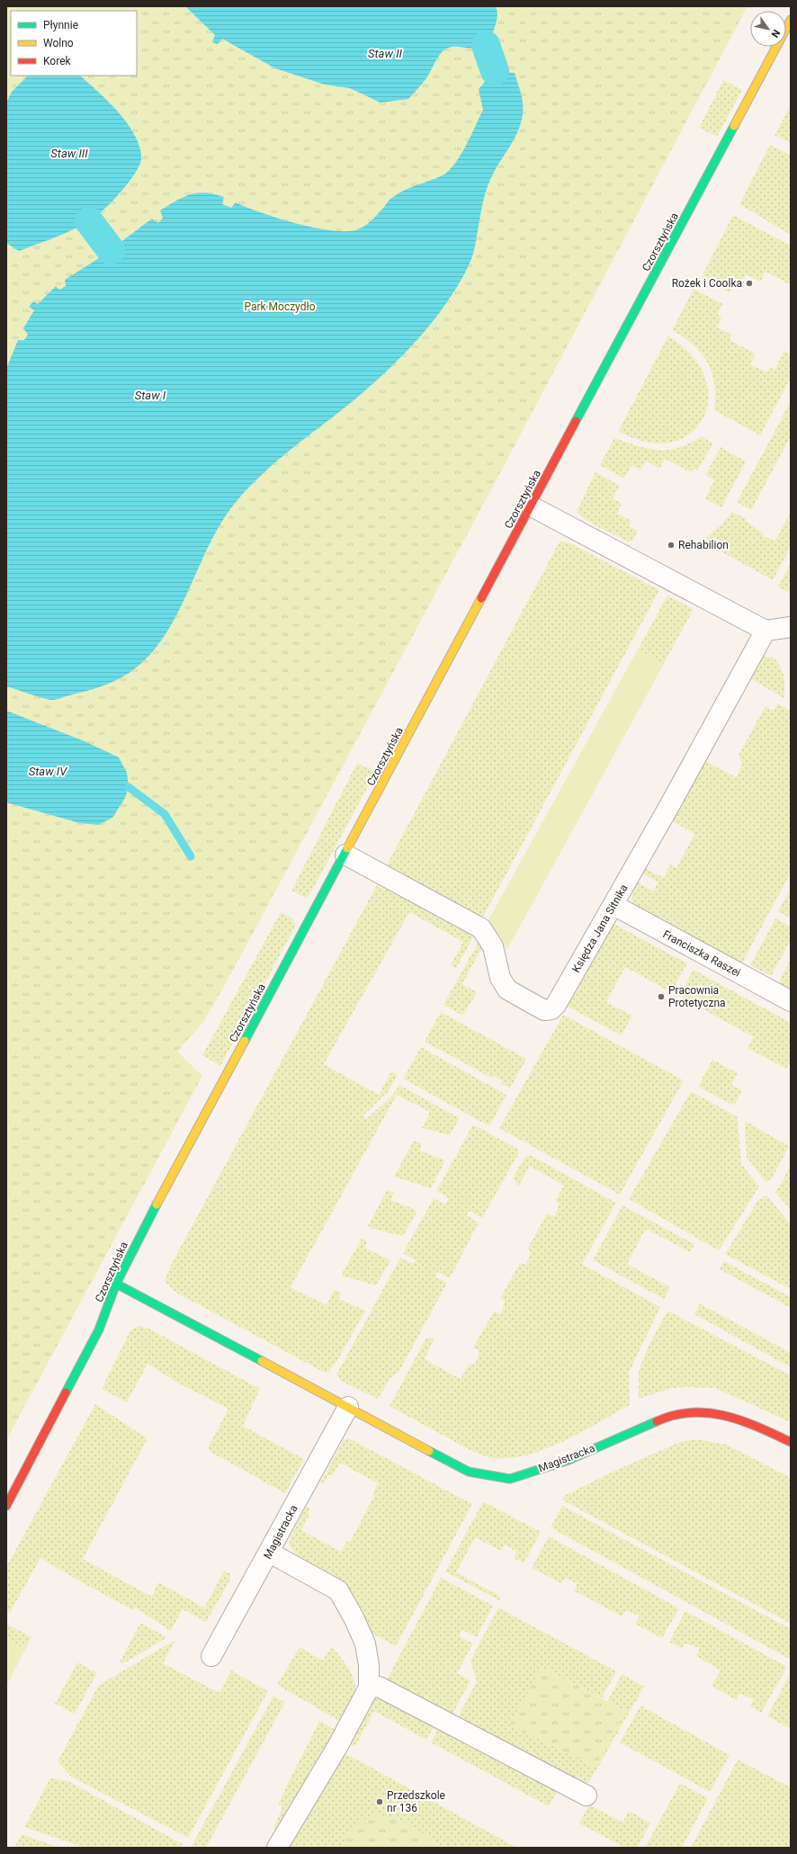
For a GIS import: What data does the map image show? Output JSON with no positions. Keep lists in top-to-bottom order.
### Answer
{
  "streets": {
    "street": [
      "Czorsztyńska",
      "Księdza Jana Sitnika",
      "Franciszka Raszei",
      "Magistracka"
    ]
  },
  "crossings": [
    ["Czorsztyńska", "Księdza Jana Sitnika"],
    ["Czorsztyńska", "Magistracka"],
    ["Księdza Jana Sitnika", "Franciszka Raszei"]
  ],
  "water": [
    "Staw II",
    "Staw III",
    "Staw I",
    "Staw IV"
  ],
  "parks": ["Park Moczydło"],
  "places": [
    "Rożek i Coolka",
    "Rehabilion",
    "Pracownia Protetyczna",
    "Przedszkole nr 136"
  ],
  "legend": ["Płynnie", "Wolno", "Korek"],
  "north": "bottom right"
}
